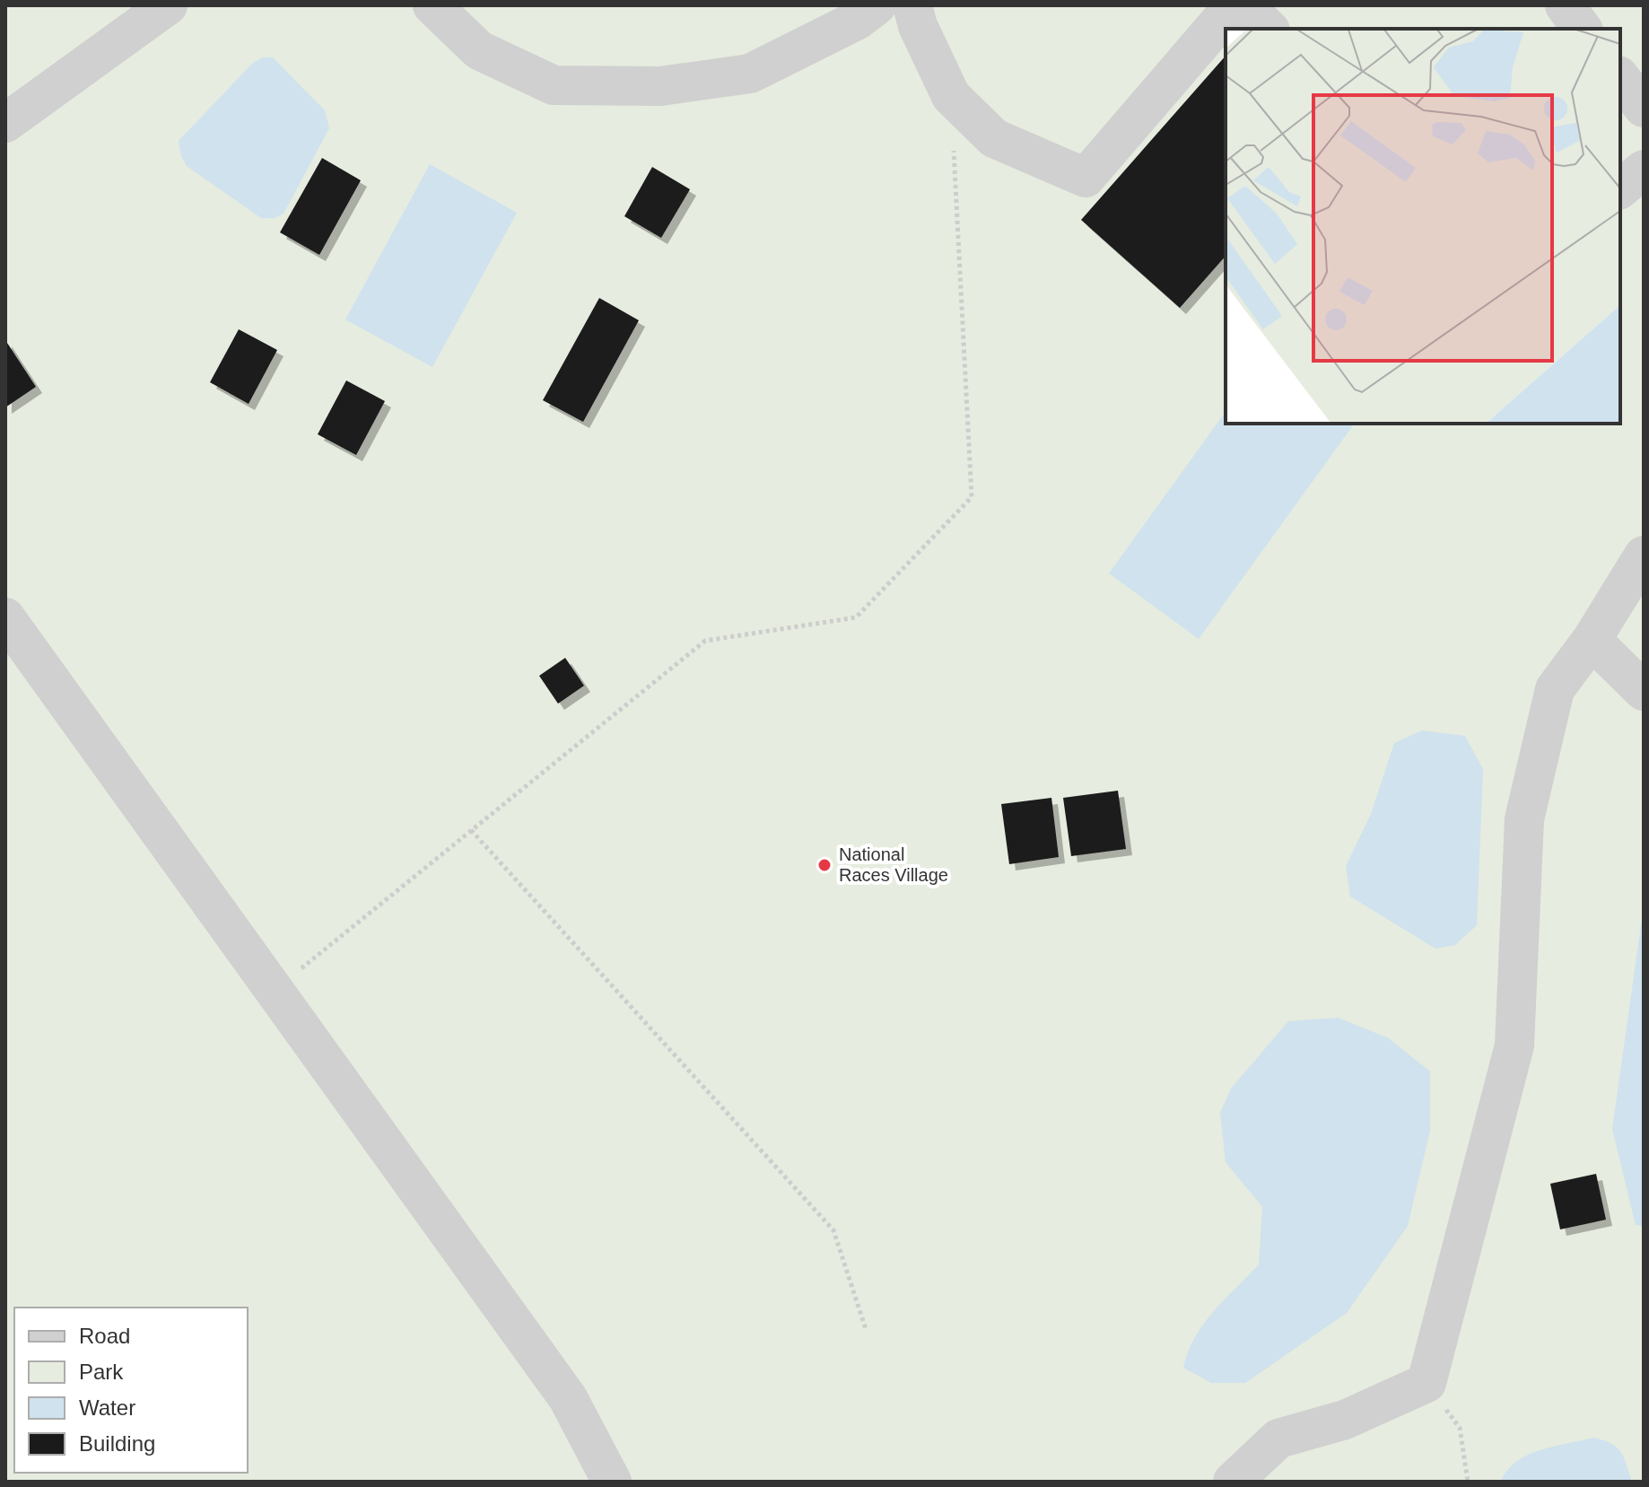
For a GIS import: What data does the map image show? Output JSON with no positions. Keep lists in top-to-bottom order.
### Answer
{
  "places": ["National Races Village"],
  "legend": [
    "Road",
    "Park",
    "Water",
    "Building"
  ]
}
